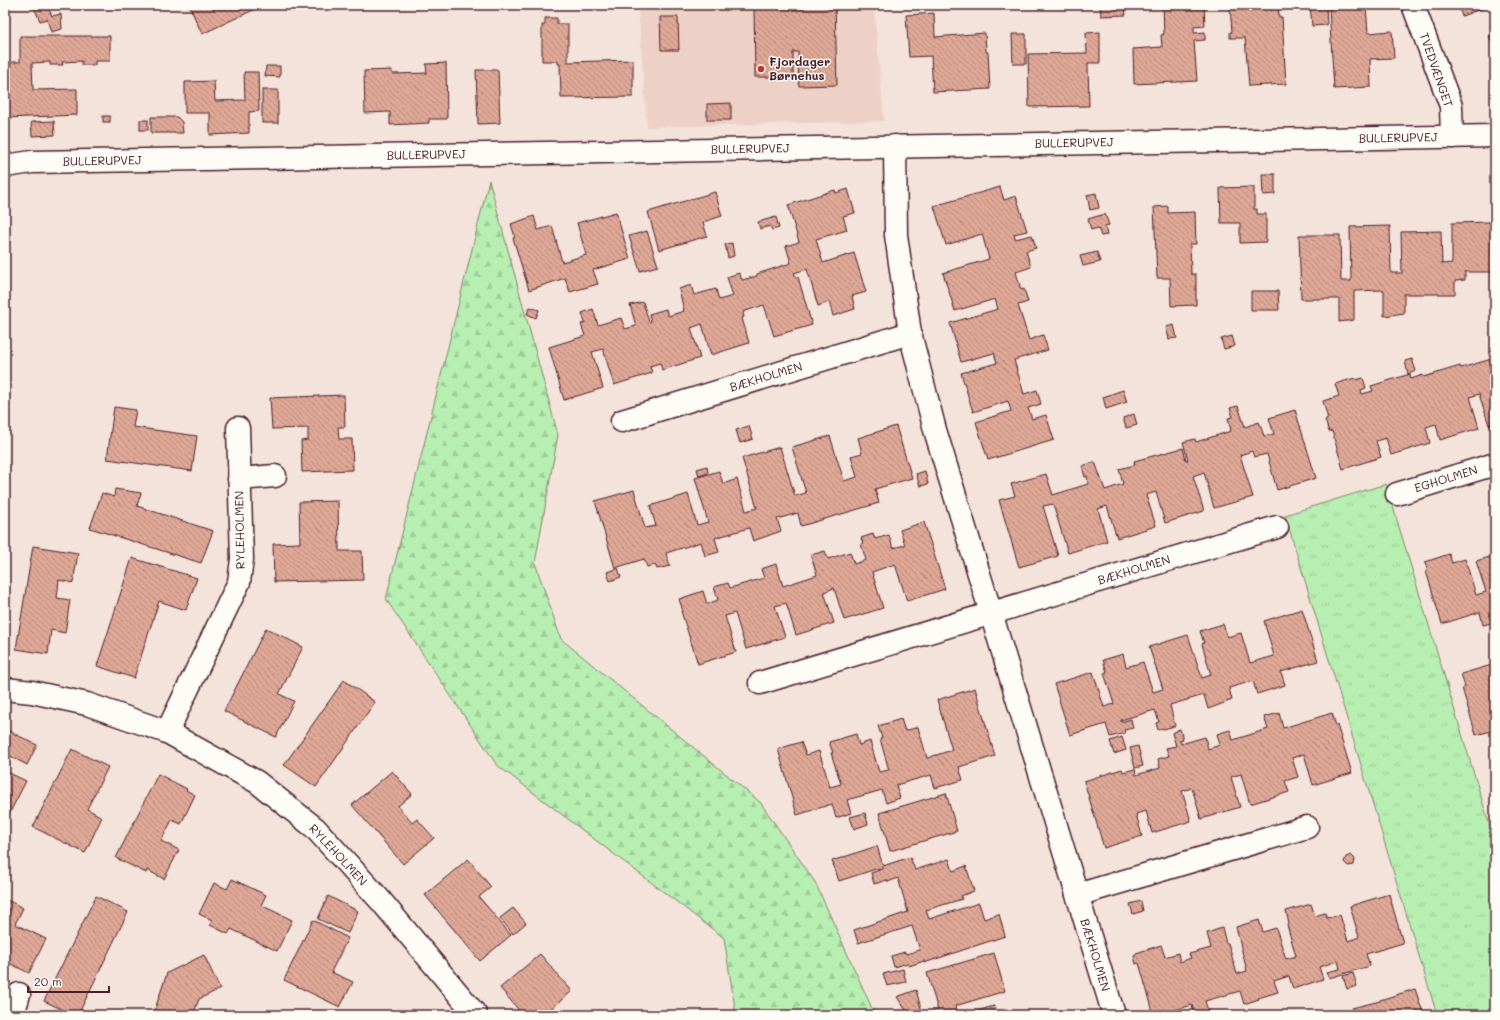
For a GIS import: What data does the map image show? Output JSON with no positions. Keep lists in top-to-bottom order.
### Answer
{
  "streets": {
    "street": [
      "TVEDVÆNGET",
      "BULLERUPVEJ",
      "BÆKHOLMEN",
      "EGHOLMEN",
      "RYLEHOLMEN"
    ]
  },
  "crossings": [
    ["TVEDVÆNGET", "BULLERUPVEJ"],
    ["BULLERUPVEJ", "BÆKHOLMEN"]
  ],
  "places": ["Fjordager Børnehus"],
  "scale_bar": "20 m"
}
